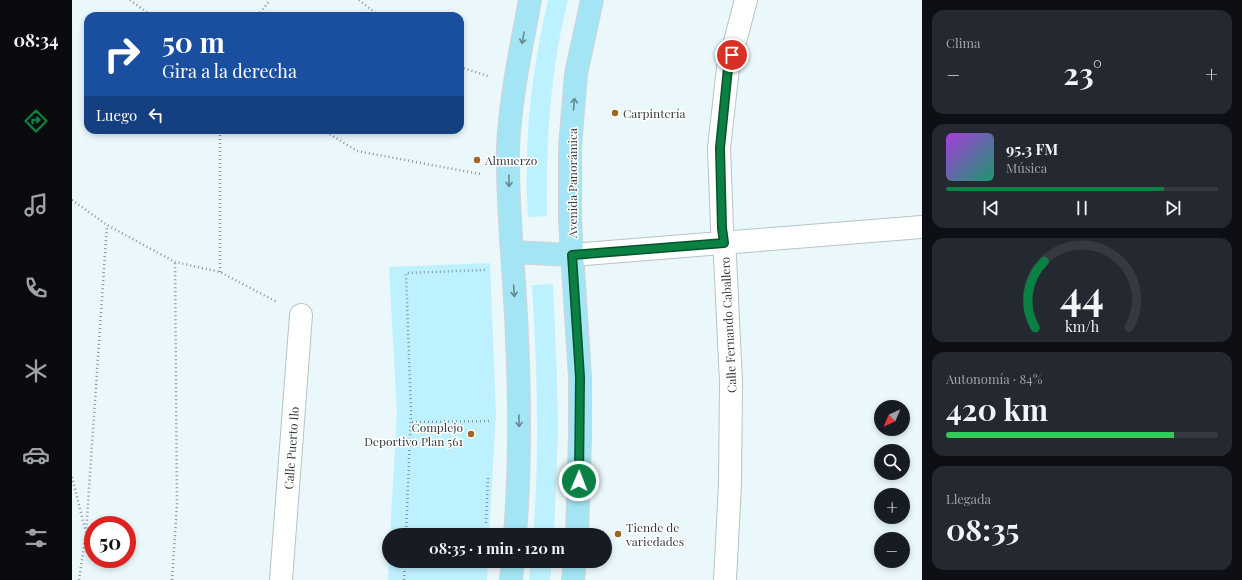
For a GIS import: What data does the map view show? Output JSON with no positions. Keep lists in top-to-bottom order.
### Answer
{
  "streets": {
    "main road": ["Avenida Panorámica"],
    "street": ["Calle Fernando Caballero", "Calle Puerto Ilo"]
  },
  "places": [
    "Carpintería",
    "Almuerzo",
    "Complejo Deportivo Plan 561",
    "Tiende de variedades"
  ],
  "north": "bottom left",
  "page": {
    "tabs": "08:34",
    "tile": [
      "Clima",
      ["Autonomía · 84%", "420 km"],
      ["Llegada", "08:35"]
    ],
    "turn": ["50 m", "Gira a la derecha"],
    "heat": ["−", "23°", "+"],
    "then": "Luego",
    "song": ["95.3 FM", "Música"],
    "map_buttons": ["+", "−"],
    "limit": "50",
    "trip": "08:35 · 1 min · 120 m",
    "gauge": ["44", "km/h"]
  }
}
